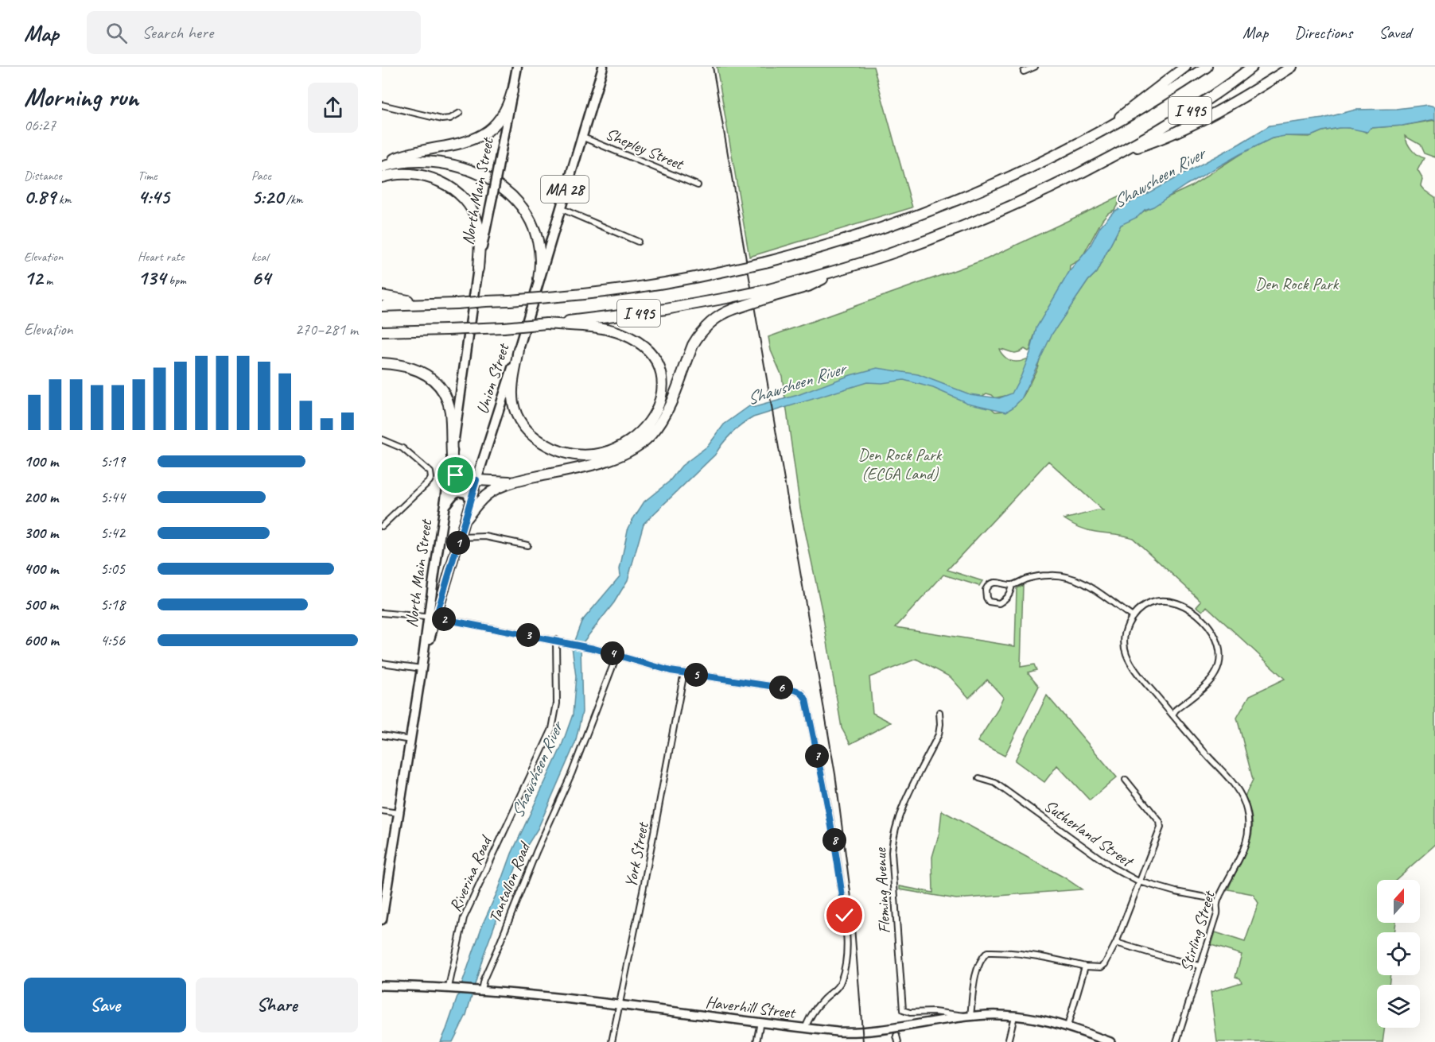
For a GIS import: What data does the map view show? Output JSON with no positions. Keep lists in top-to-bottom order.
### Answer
{
  "streets": {
    "highway": ["I 495"],
    "main road": [
      "MA 28",
      "North Main Street",
      "Union Street",
      "Haverhill Street"
    ],
    "street": [
      "Shepley Street",
      "Sutherland Street",
      "York Street",
      "Riverina Road",
      "Tantallon Road",
      "Fleming Avenue",
      "Stirling Street"
    ]
  },
  "crossings": [
    ["Shepley Street", "Union Street"],
    ["MA 28", "North Main Street"],
    ["MA 28", "Union Street"],
    ["North Main Street", "Union Street"],
    ["Sutherland Street", "Stirling Street"],
    ["York Street", "Haverhill Street"],
    ["Riverina Road", "Haverhill Street"],
    ["Tantallon Road", "Haverhill Street"],
    ["Fleming Avenue", "Haverhill Street"]
  ],
  "water": ["Shawsheen River"],
  "parks": ["Den Rock Park", "Den Rock Park (ECGA Land)"],
  "north": "top",
  "page": {
    "header": "Map",
    "search": "Search here",
    "nav": ["Map", "Directions", "Saved"],
    "heading": ["Morning run", "06:27"],
    "stats": [
      ["Distance", "0.89 km"],
      ["Time", "4:45"],
      ["Pace", "5:20 /km"],
      ["Elevation", "12 m"],
      ["Heart rate", "134 bpm"],
      ["kcal", "64"]
    ],
    "chart": ["Elevation", "270–281 m"],
    "list": [
      {
        "name": "100 m",
        "note": "5:19"
      },
      {
        "name": "200 m",
        "note": "5:44"
      },
      {
        "name": "300 m",
        "note": "5:42"
      },
      {
        "name": "400 m",
        "note": "5:05"
      },
      {
        "name": "500 m",
        "note": "5:18"
      },
      {
        "name": "600 m",
        "note": "4:56"
      }
    ],
    "pins": [
      "1",
      "2",
      "3",
      "4",
      "5",
      "6",
      "7",
      "8"
    ],
    "buttons": ["Save", "Share"]
  }
}
